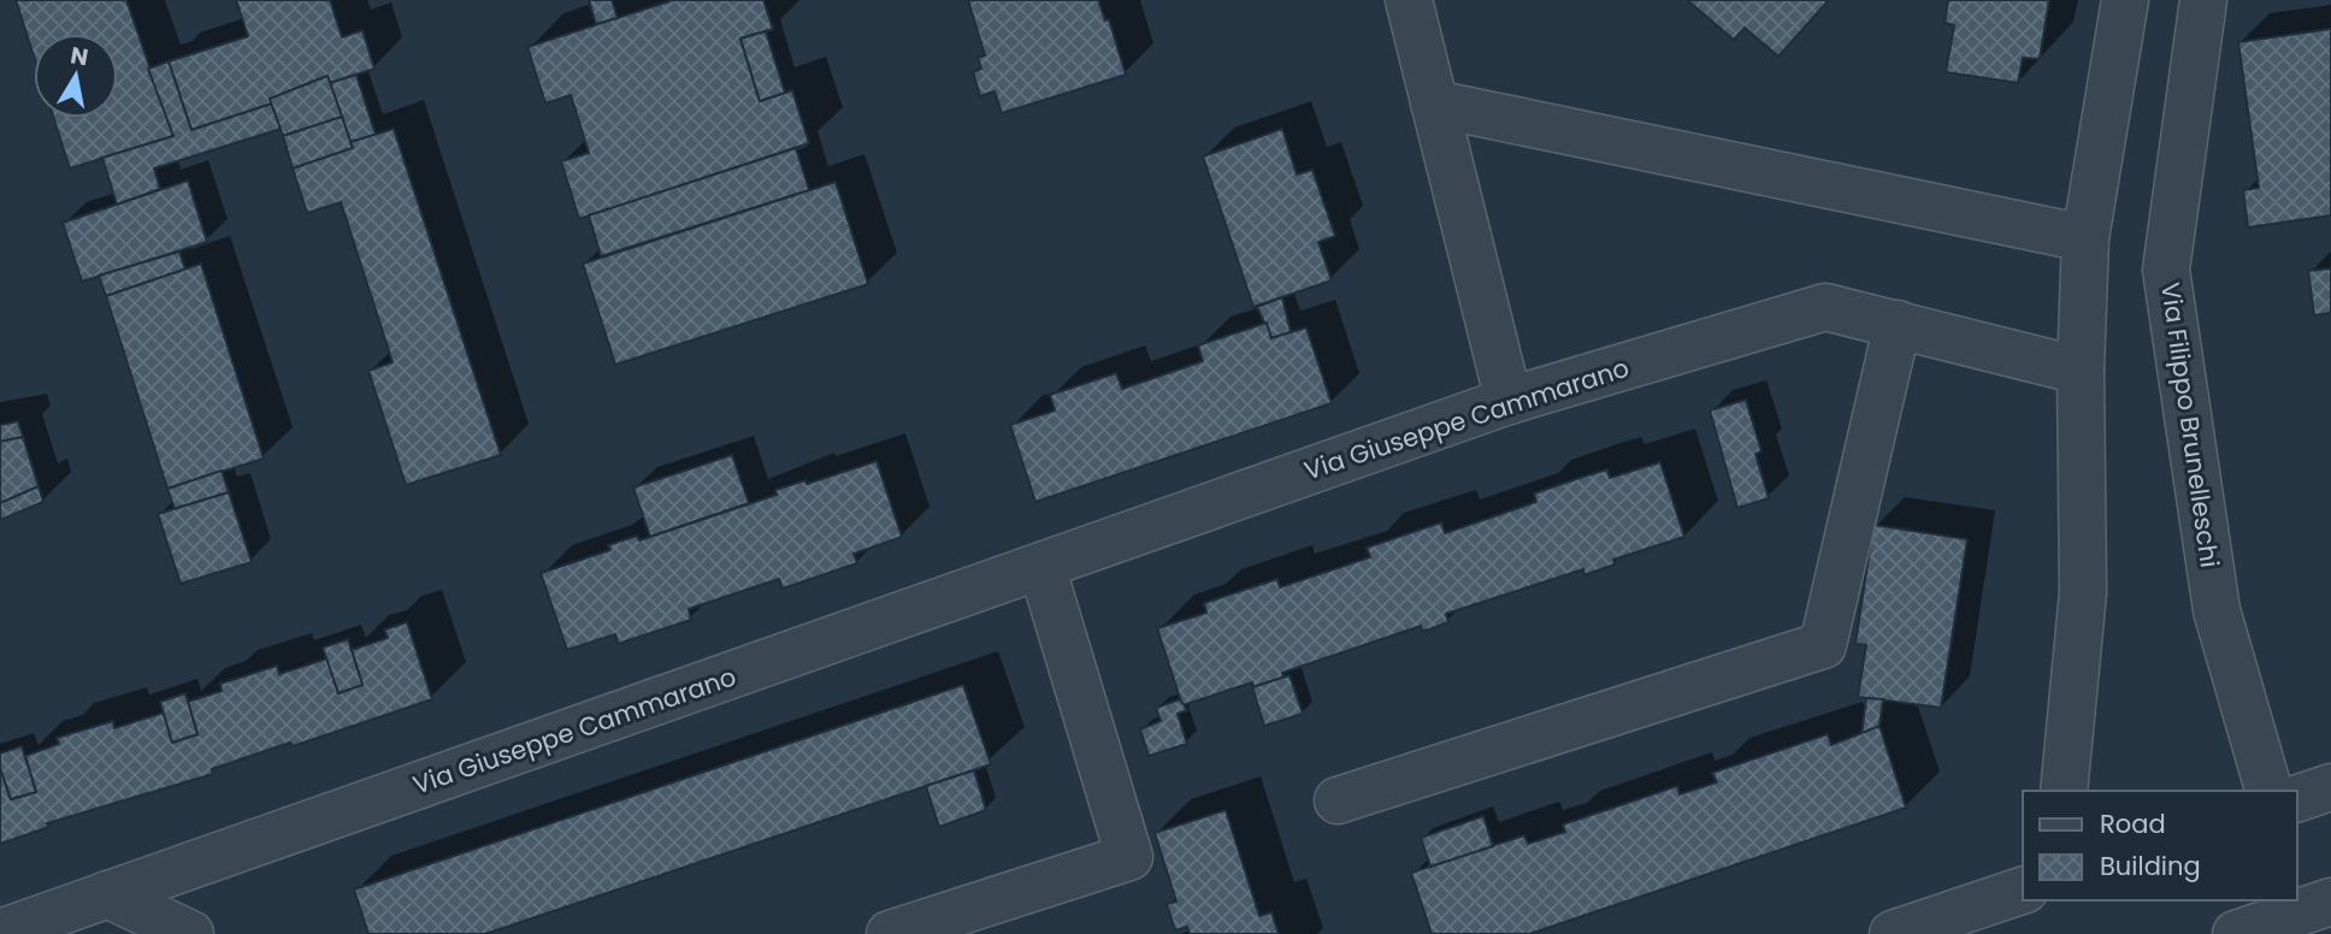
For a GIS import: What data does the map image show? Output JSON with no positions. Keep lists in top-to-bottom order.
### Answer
{
  "streets": {
    "street": ["Via Giuseppe Cammarano", "Via Filippo Brunelleschi"]
  },
  "legend": ["Road", "Building"],
  "north": "top"
}
